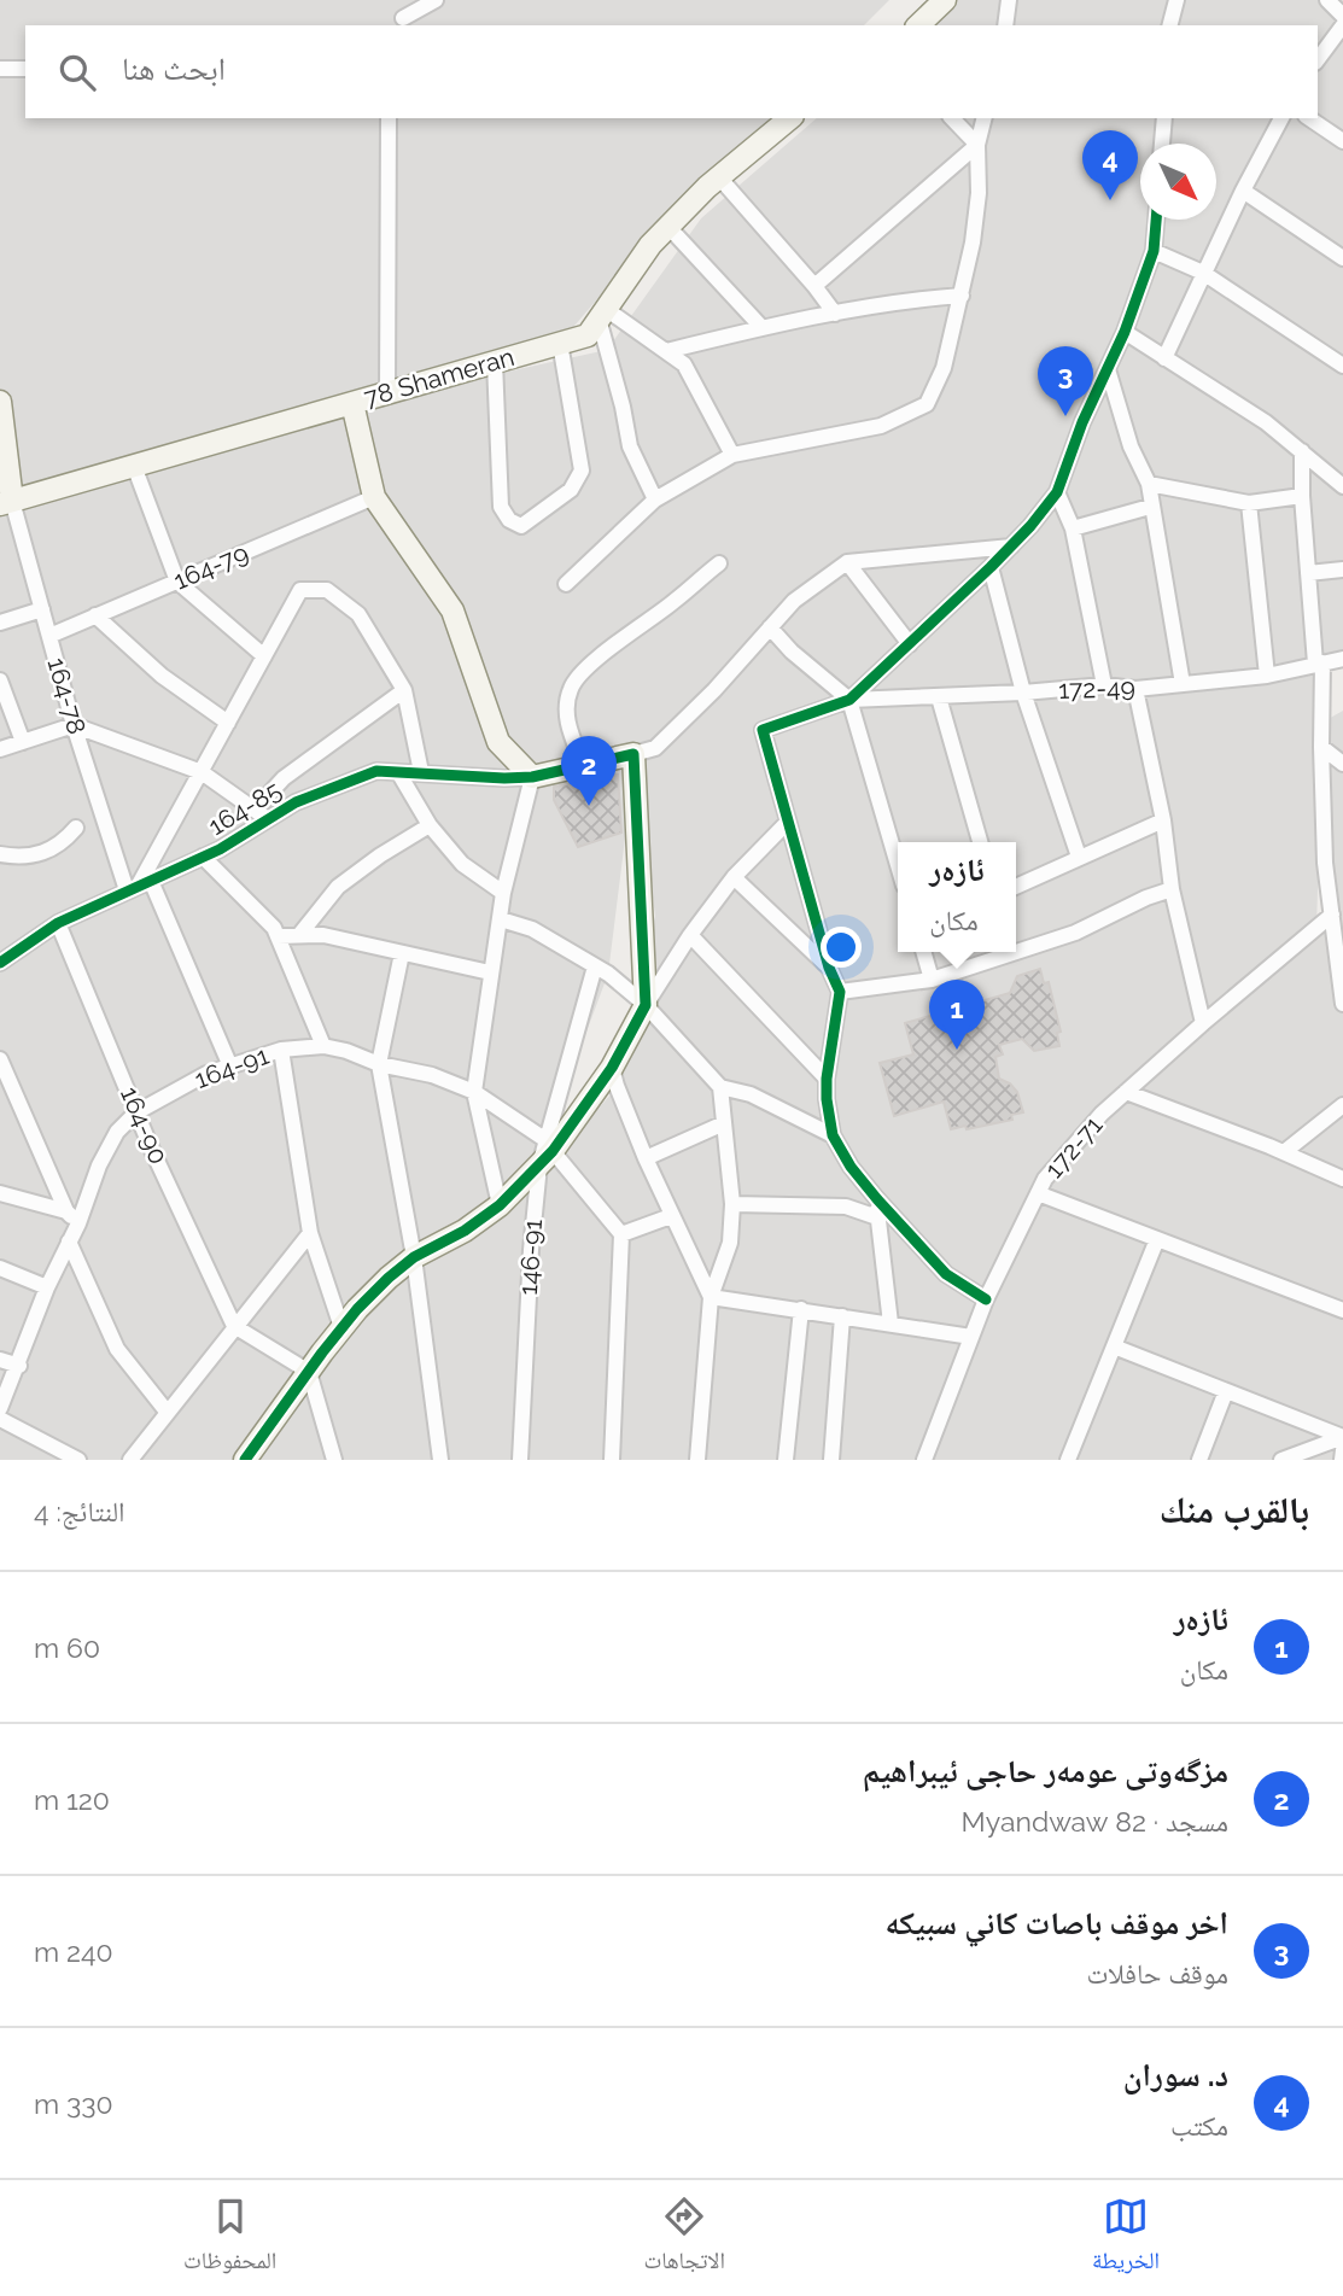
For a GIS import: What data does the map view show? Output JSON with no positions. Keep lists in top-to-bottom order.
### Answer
{
  "streets": {
    "street": [
      "78 Shameran",
      "164-79",
      "172-49",
      "164-78",
      "164-85",
      "164-91",
      "164-90",
      "172-71",
      "146-91"
    ]
  },
  "crossings": [
    ["78 Shameran", "164-78"],
    ["164-79", "164-78"],
    ["164-78", "164-85"],
    ["164-78", "164-91"],
    ["164-85", "164-90"],
    ["164-91", "164-90"]
  ],
  "north": "bottom right",
  "page": {
    "search": "ابحث هنا",
    "pins": [
      "4",
      "3",
      "2",
      "1"
    ],
    "popup": ["ئازەر", "مكان"],
    "heading": ["بالقرب منك", "النتائج: 4"],
    "list": [
      {
        "mark": "1",
        "name": "ئازەر",
        "note": "مكان",
        "value": "60 m"
      },
      {
        "mark": "2",
        "name": "مزگەوتی عومەر حاجی ئیبراهیم",
        "note": "مسجد · 82 Myandwaw",
        "value": "120 m"
      },
      {
        "mark": "3",
        "name": "اخر موقف باصات كاني سبيكه",
        "note": "موقف حافلات",
        "value": "240 m"
      },
      {
        "mark": "4",
        "name": "د. سوران",
        "note": "مكتب",
        "value": "330 m"
      }
    ],
    "nav": ["الخريطة", "الاتجاهات", "المحفوظات"]
  }
}
